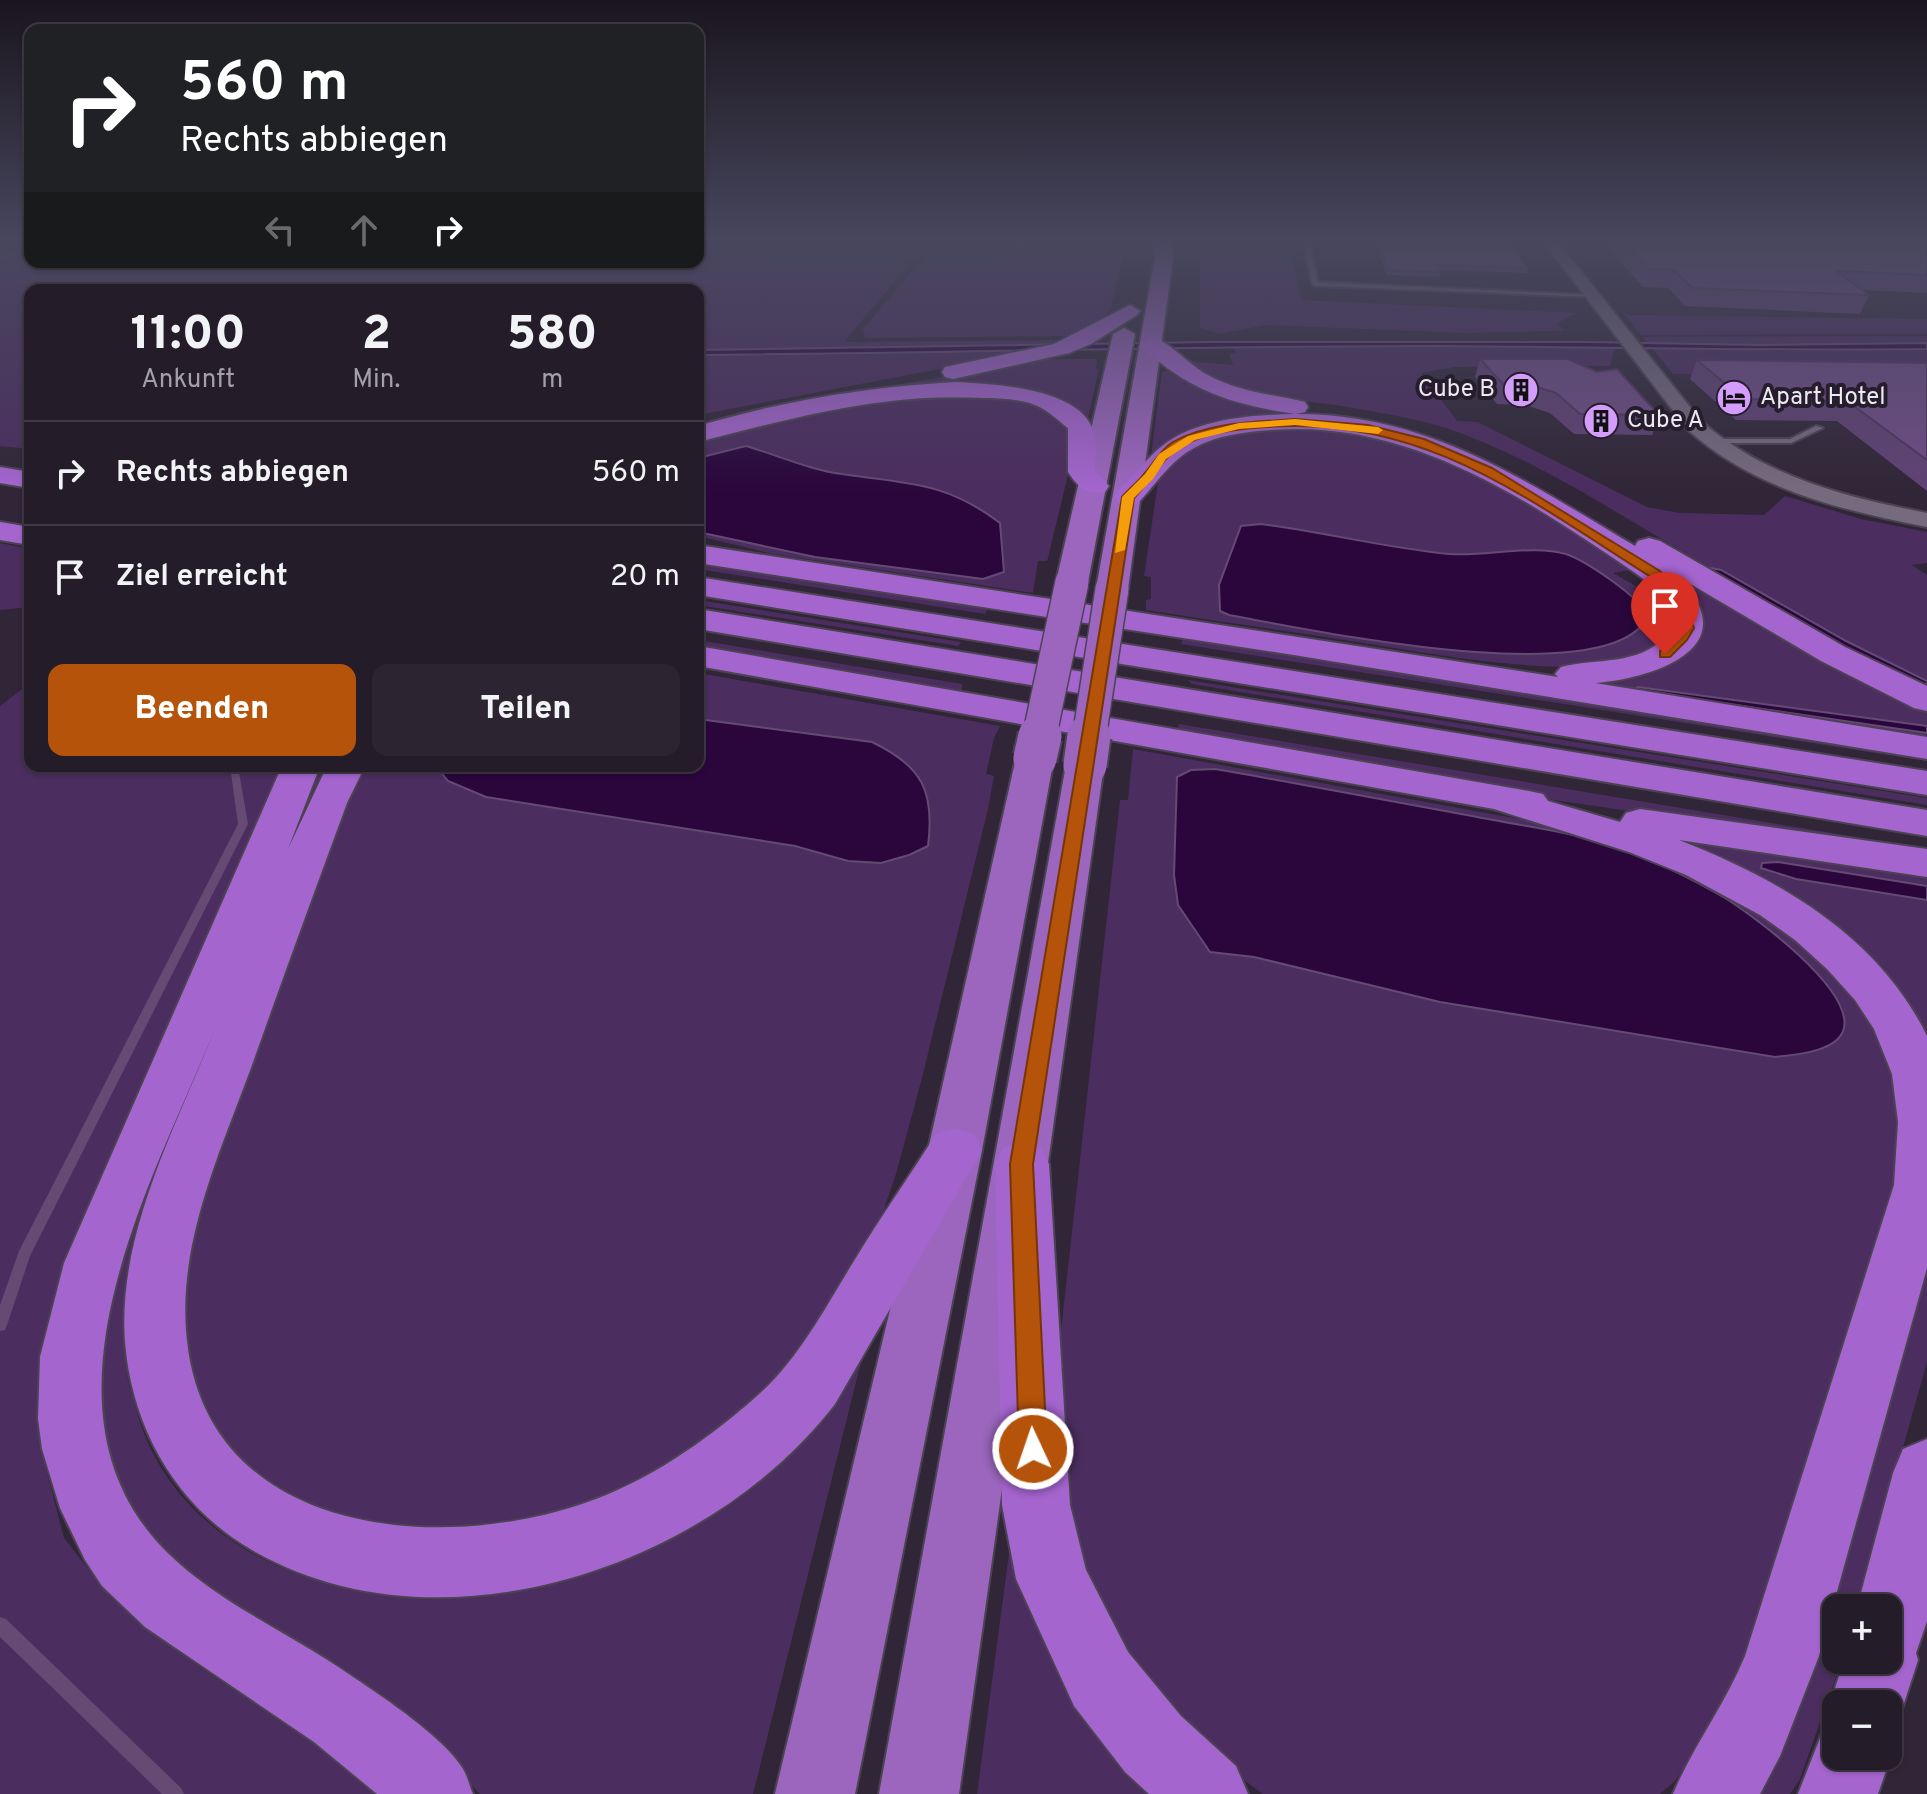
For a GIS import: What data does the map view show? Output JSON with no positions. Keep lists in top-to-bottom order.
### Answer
{
  "places": {
    "building": ["Cube B", "Cube A"],
    "hotel": ["Apart Hotel"]
  },
  "page": {
    "turn": ["560 m", "Rechts abbiegen"],
    "eta": [
      "11:00",
      "Ankunft",
      "2",
      "Min.",
      "580",
      "m"
    ],
    "list": [
      {
        "name": "Rechts abbiegen",
        "value": "560 m"
      },
      {
        "name": "Ziel erreicht",
        "value": "20 m"
      }
    ],
    "buttons": ["Beenden", "Teilen"],
    "map_buttons": ["+", "−"]
  }
}
